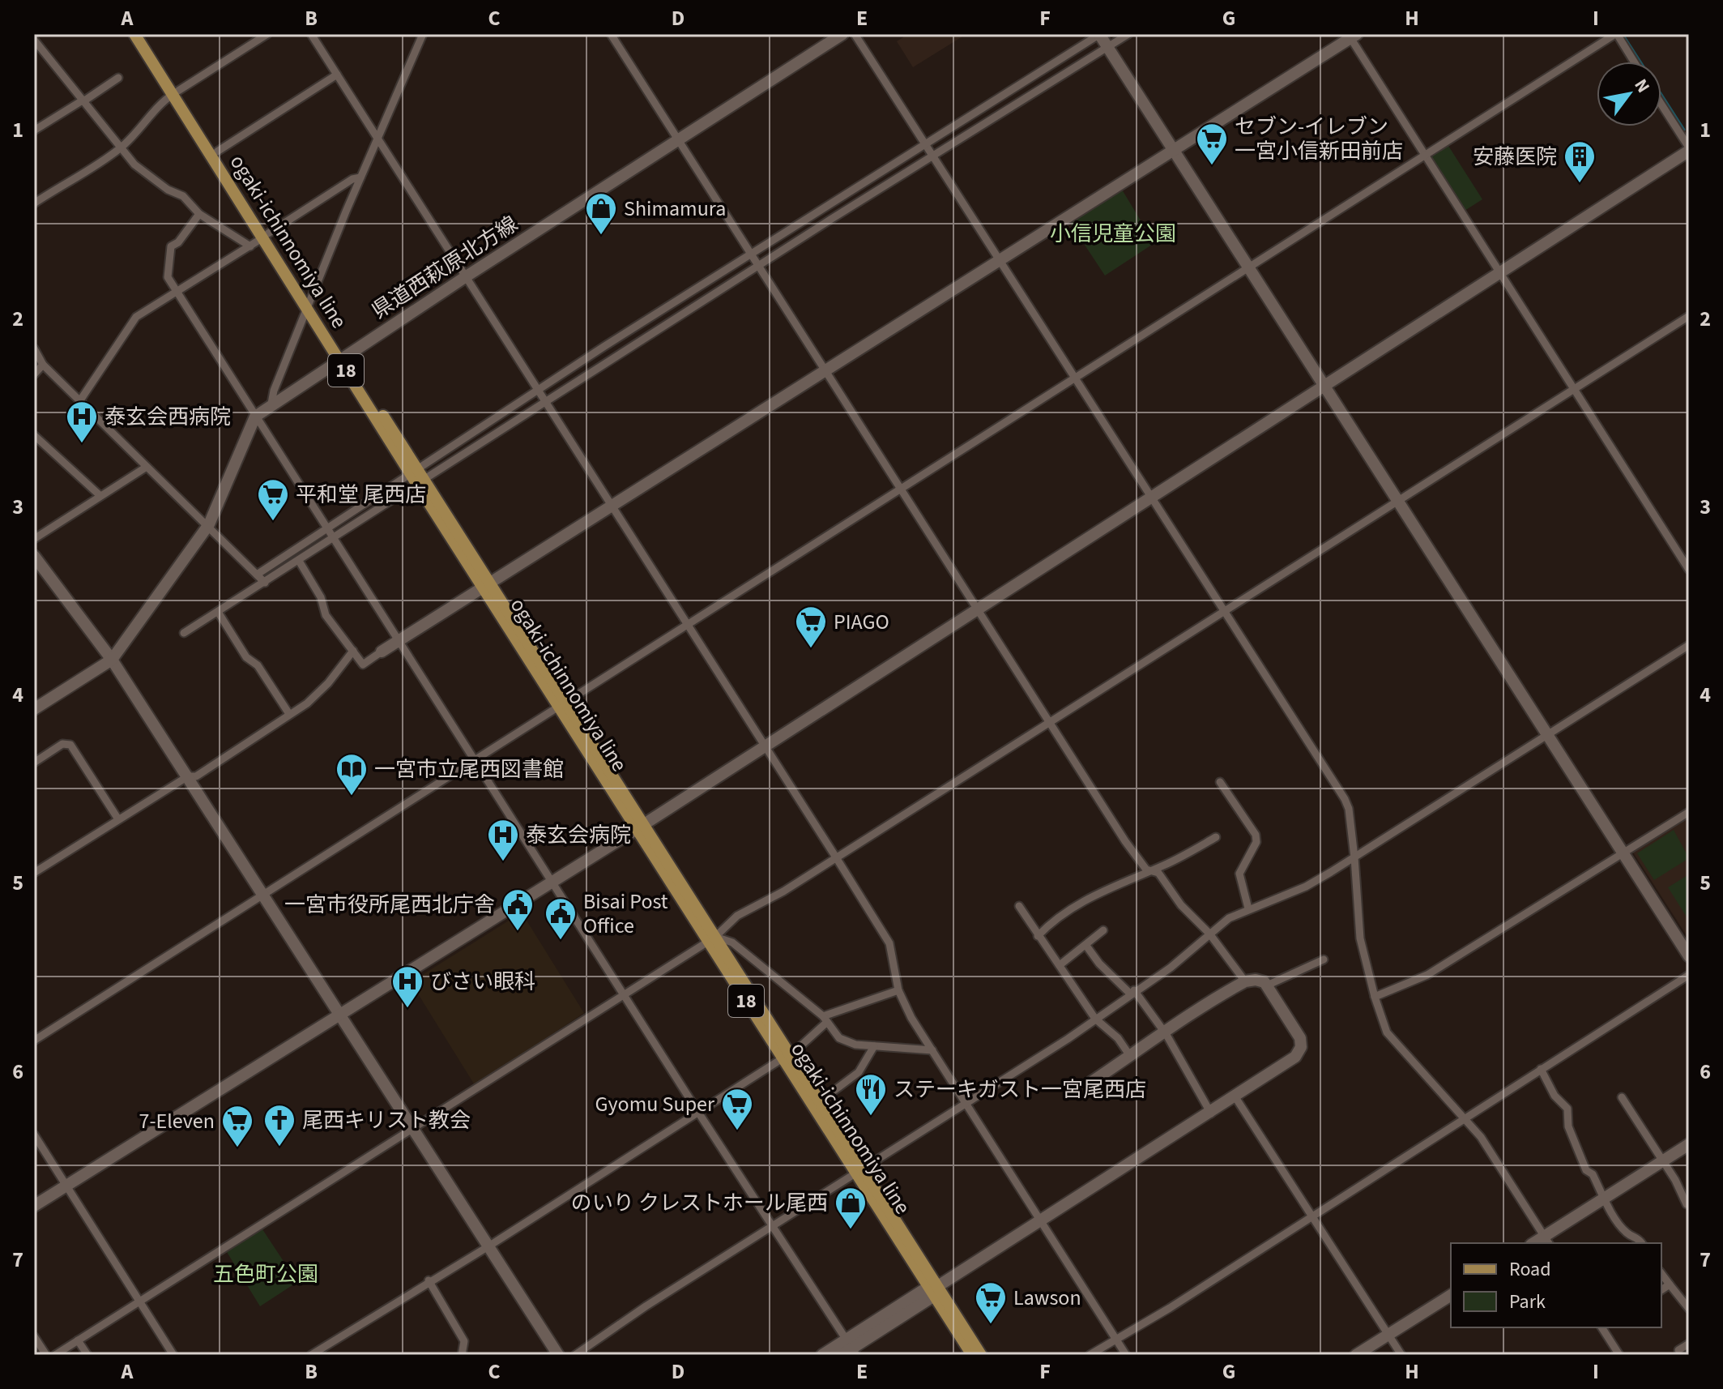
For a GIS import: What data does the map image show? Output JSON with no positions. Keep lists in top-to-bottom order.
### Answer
{
  "streets": {
    "main road": ["ogaki-ichinnomiya line", "18"],
    "street": ["県道西萩原北方線"]
  },
  "crossings": [
    ["ogaki-ichinnomiya line", "県道西萩原北方線"]
  ],
  "parks": ["小信児童公園", "五色町公園"],
  "places": {
    "supermarket": [
      "セブン-イレブン 一宮小信新田前店",
      "平和堂 尾西店",
      "PIAGO",
      "Gyomu Super",
      "7-Eleven",
      "Lawson"
    ],
    "building": ["安藤医院"],
    "shop": ["Shimamura", "のいり クレストホール尾西"],
    "hospital": ["泰玄会西病院", "泰玄会病院", "びさい眼科"],
    "library": ["一宮市立尾西図書館"],
    "public building": ["一宮市役所尾西北庁舎", "Bisai Post Office"],
    "restaurant": ["ステーキガスト一宮尾西店"],
    "church": ["尾西キリスト教会"]
  },
  "legend": ["Road", "Park"],
  "north": "top right",
  "grid": {
    "columns": [
      "A",
      "B",
      "C",
      "D",
      "E",
      "F",
      "G",
      "H",
      "I"
    ],
    "rows": [
      "1",
      "2",
      "3",
      "4",
      "5",
      "6",
      "7"
    ]
  }
}
